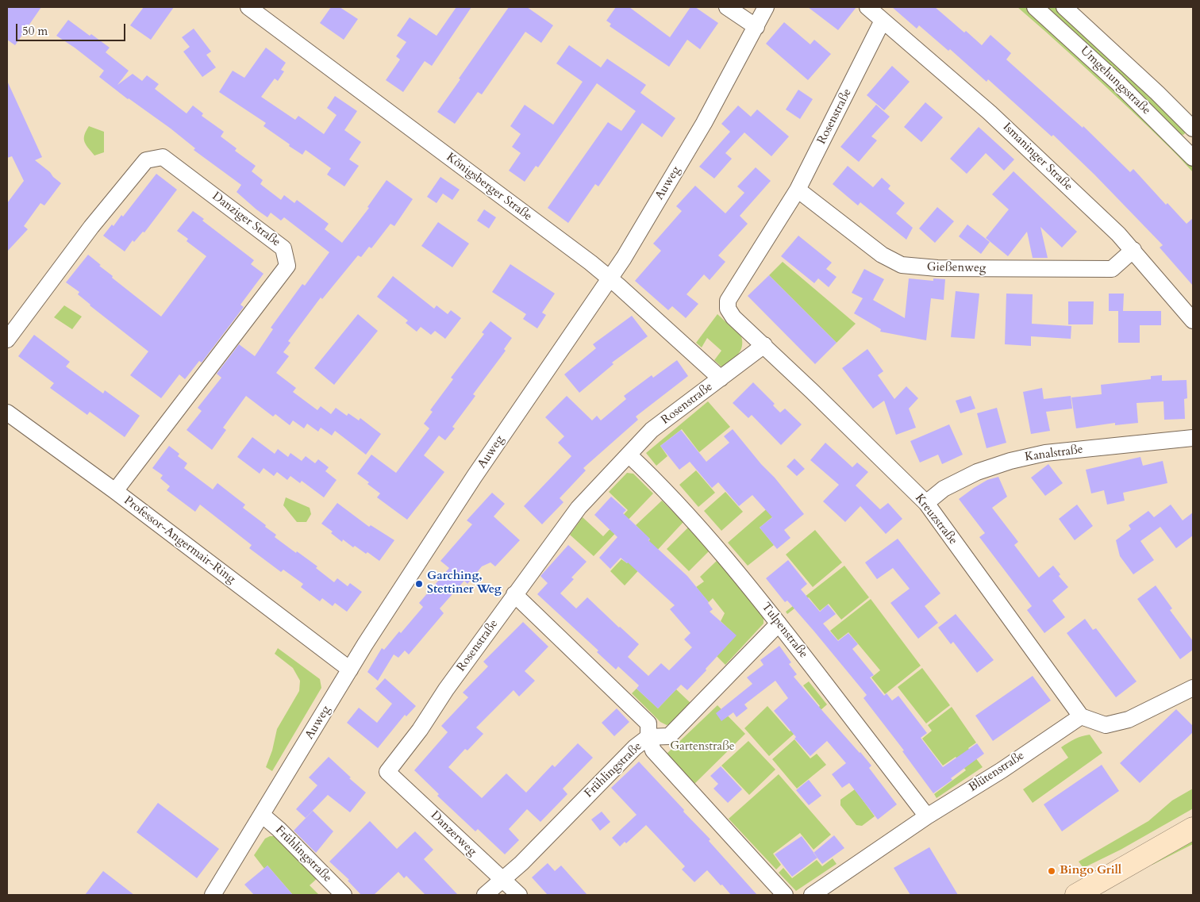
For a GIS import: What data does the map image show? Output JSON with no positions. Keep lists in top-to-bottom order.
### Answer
{
  "streets": {
    "street": [
      "Umgehungsstraße",
      "Rosenstraße",
      "Ismaninger Straße",
      "Auweg",
      "Königsberger Straße",
      "Danziger Straße",
      "Gießenweg",
      "Kanalstraße",
      "Kreuzstraße",
      "Professor-Angermair-Ring",
      "Tulpenstraße",
      "Frühlingstraße",
      "Blütenstraße",
      "Danzerweg"
    ]
  },
  "crossings": [
    ["Rosenstraße", "Ismaninger Straße"],
    ["Rosenstraße", "Königsberger Straße"],
    ["Rosenstraße", "Gießenweg"],
    ["Rosenstraße", "Kreuzstraße"],
    ["Rosenstraße", "Tulpenstraße"],
    ["Rosenstraße", "Danzerweg"],
    ["Ismaninger Straße", "Gießenweg"],
    ["Auweg", "Königsberger Straße"],
    ["Auweg", "Professor-Angermair-Ring"],
    ["Auweg", "Frühlingstraße"],
    ["Danziger Straße", "Professor-Angermair-Ring"],
    ["Kanalstraße", "Kreuzstraße"],
    ["Kreuzstraße", "Blütenstraße"],
    ["Tulpenstraße", "Frühlingstraße"],
    ["Tulpenstraße", "Blütenstraße"],
    ["Frühlingstraße", "Danzerweg"]
  ],
  "parks": ["Gartenstraße"],
  "places": ["Garching, Stettiner Weg", "Bingo Grill"],
  "scale_bar": "50 m"
}
